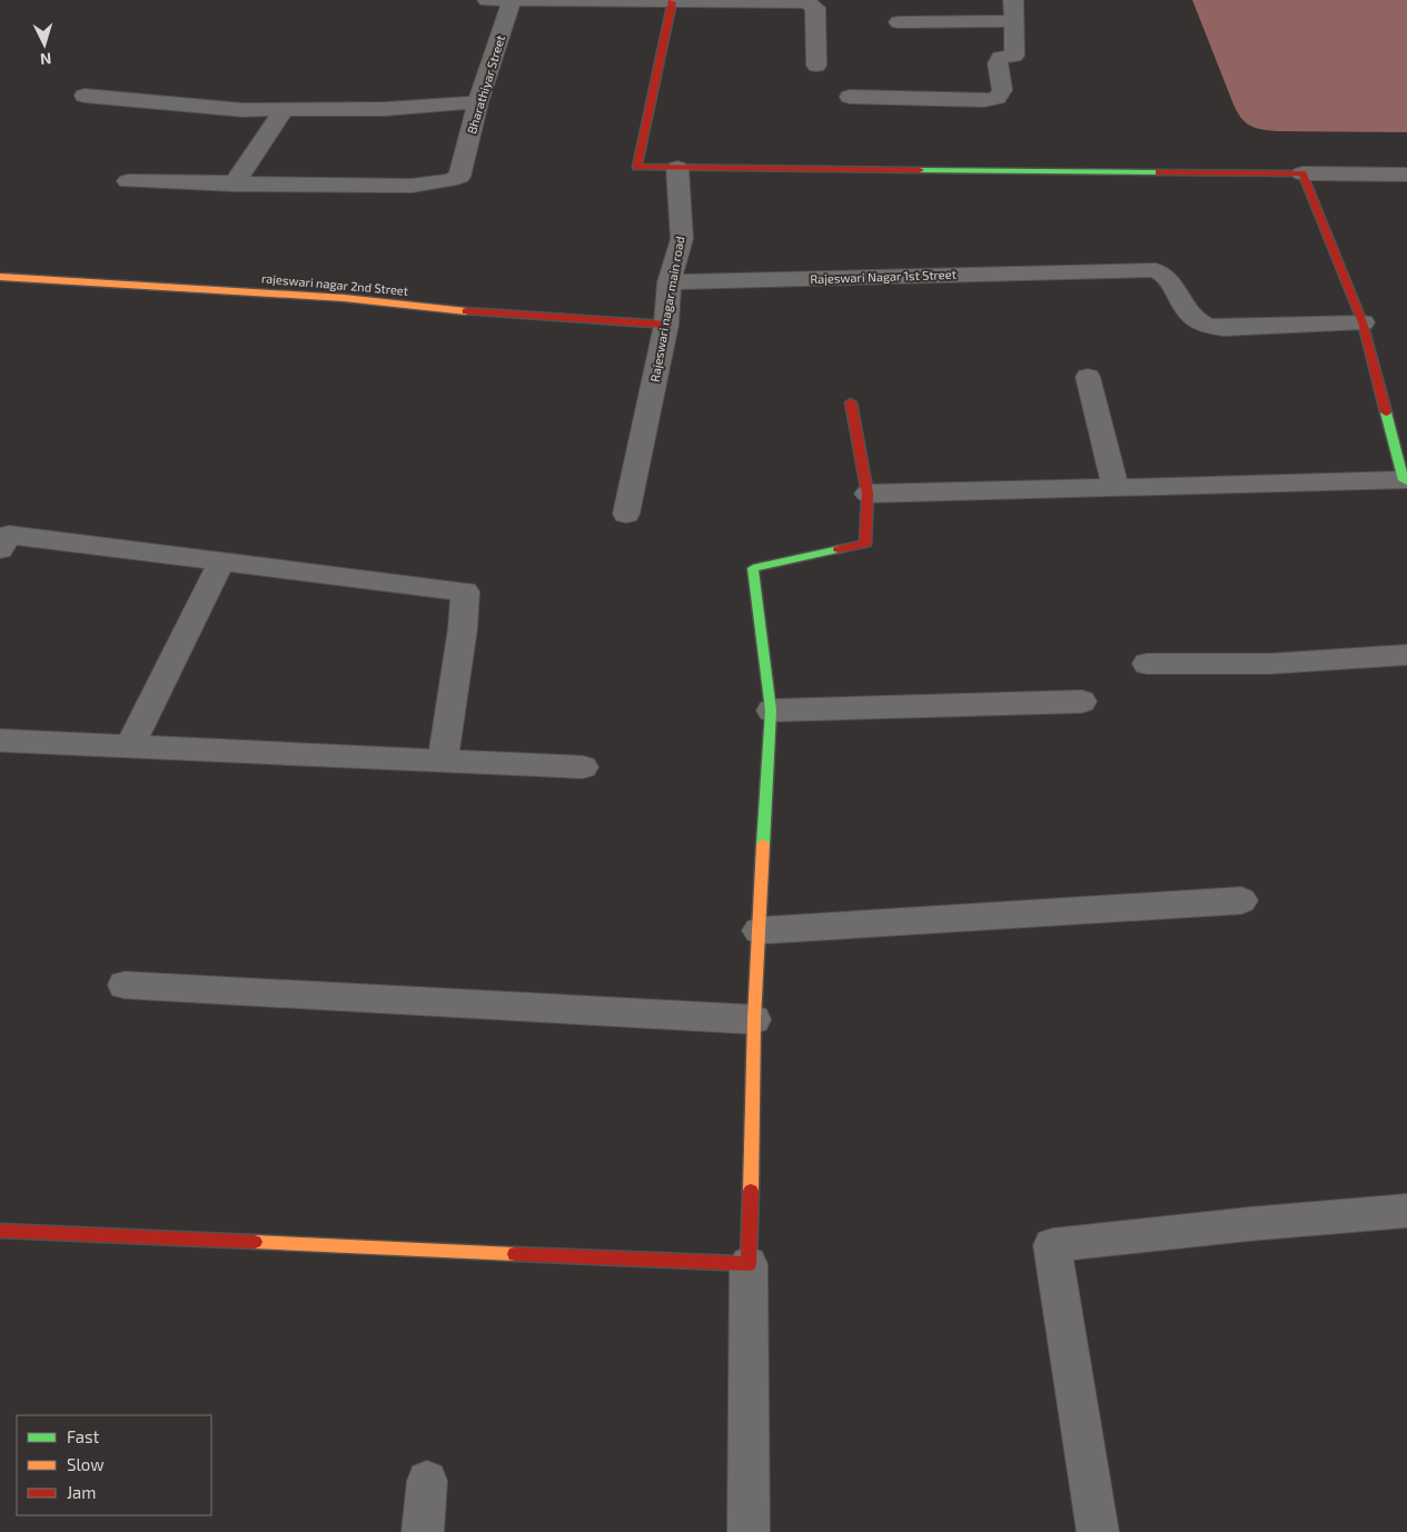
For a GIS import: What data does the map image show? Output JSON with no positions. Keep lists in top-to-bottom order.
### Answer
{
  "streets": {
    "street": [
      "Bharathiyar Street",
      "Rajeswari Nagar 1st Street",
      "rajeswari nagar 2nd Street",
      "Rajeswari nagar main road"
    ]
  },
  "crossings": [
    ["Rajeswari Nagar 1st Street", "Rajeswari nagar main road"],
    ["rajeswari nagar 2nd Street", "Rajeswari nagar main road"]
  ],
  "legend": ["Fast", "Slow", "Jam"],
  "north": "bottom"
}
